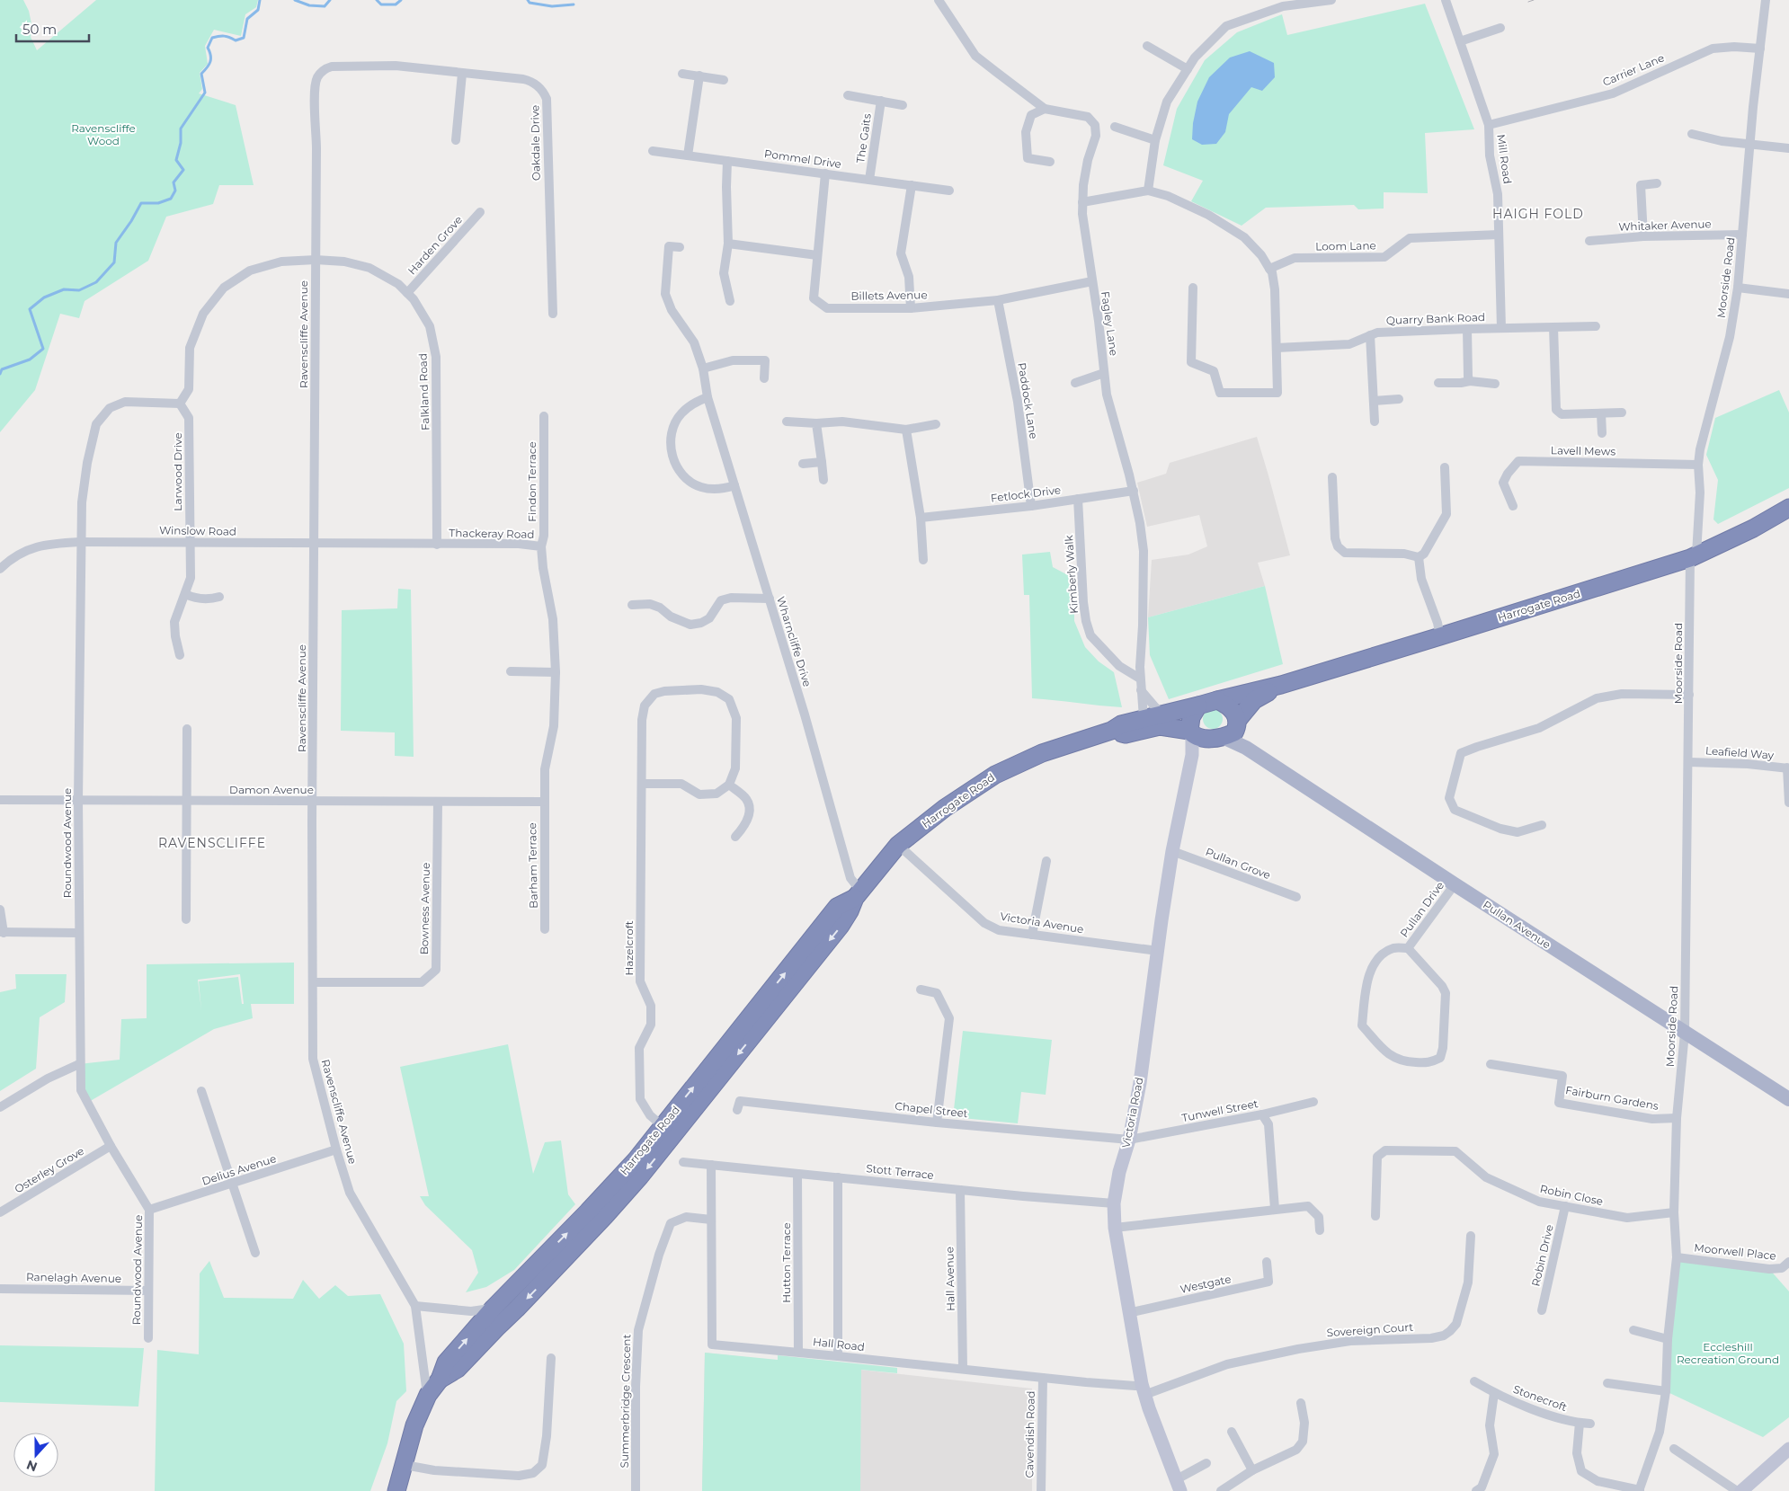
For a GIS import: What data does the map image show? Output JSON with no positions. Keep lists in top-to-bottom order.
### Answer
{
  "streets": {
    "highway": ["Harrogate Road"],
    "main road": ["Pullan Avenue"],
    "street": [
      "Carrier Lane",
      "The Gaits",
      "Oakdale Drive",
      "Pommel Drive",
      "Mill Road",
      "Whitaker Avenue",
      "Harden Grove",
      "Loom Lane",
      "Moorside Road",
      "Billets Avenue",
      "Quarry Bank Road",
      "Fagley Lane",
      "Ravenscliffe Avenue",
      "Falkland Road",
      "Paddock Lane",
      "Lavell Mews",
      "Larwood Drive",
      "Findon Terrace",
      "Fetlock Drive",
      "Winslow Road",
      "Thackeray Road",
      "Kimberly Walk",
      "Wharncliffe Drive",
      "Leafield Way",
      "Damon Avenue",
      "Roundwood Avenue",
      "Pullan Grove",
      "Barham Terrace",
      "Bowness Avenue",
      "Pullan Drive",
      "Victoria Avenue",
      "Hazelcroft",
      "Fairburn Gardens",
      "Chapel Street",
      "Tunwell Street",
      "Victoria Road",
      "Osterley Grove",
      "Delius Avenue",
      "Stott Terrace",
      "Robin Close",
      "Moorwell Place",
      "Robin Drive",
      "Hutton Terrace",
      "Ranelagh Avenue",
      "Hall Avenue",
      "Westgate",
      "Sovereign Court",
      "Hall Road",
      "Stonecroft",
      "Summerbridge Crescent",
      "Cavendish Road"
    ]
  },
  "crossings": [
    ["Carrier Lane", "Mill Road"],
    ["Carrier Lane", "Moorside Road"],
    ["The Gaits", "Pommel Drive"],
    ["Oakdale Drive", "Ravenscliffe Avenue"],
    ["Pommel Drive", "Billets Avenue"],
    ["Mill Road", "Loom Lane"],
    ["Mill Road", "Quarry Bank Road"],
    ["Whitaker Avenue", "Moorside Road"],
    ["Harden Grove", "Falkland Road"],
    ["Moorside Road", "Lavell Mews"],
    ["Moorside Road", "Harrogate Road"],
    ["Moorside Road", "Leafield Way"],
    ["Moorside Road", "Pullan Avenue"],
    ["Moorside Road", "Fairburn Gardens"],
    ["Moorside Road", "Robin Close"],
    ["Moorside Road", "Moorwell Place"],
    ["Billets Avenue", "Fagley Lane"],
    ["Billets Avenue", "Paddock Lane"],
    ["Fagley Lane", "Fetlock Drive"],
    ["Fagley Lane", "Kimberly Walk"],
    ["Fagley Lane", "Harrogate Road"],
    ["Ravenscliffe Avenue", "Falkland Road"],
    ["Ravenscliffe Avenue", "Winslow Road"],
    ["Ravenscliffe Avenue", "Thackeray Road"],
    ["Ravenscliffe Avenue", "Harrogate Road"],
    ["Ravenscliffe Avenue", "Damon Avenue"],
    ["Ravenscliffe Avenue", "Bowness Avenue"],
    ["Ravenscliffe Avenue", "Delius Avenue"],
    ["Falkland Road", "Larwood Drive"],
    ["Falkland Road", "Thackeray Road"],
    ["Falkland Road", "Roundwood Avenue"],
    ["Paddock Lane", "Fetlock Drive"],
    ["Larwood Drive", "Winslow Road"],
    ["Larwood Drive", "Roundwood Avenue"],
    ["Findon Terrace", "Thackeray Road"],
    ["Fetlock Drive", "Kimberly Walk"],
    ["Winslow Road", "Thackeray Road"],
    ["Winslow Road", "Roundwood Avenue"],
    ["Thackeray Road", "Damon Avenue"],
    ["Thackeray Road", "Barham Terrace"],
    ["Harrogate Road", "Wharncliffe Drive"],
    ["Harrogate Road", "Victoria Avenue"],
    ["Harrogate Road", "Pullan Avenue"],
    ["Harrogate Road", "Hazelcroft"],
    ["Harrogate Road", "Victoria Road"],
    ["Damon Avenue", "Roundwood Avenue"],
    ["Damon Avenue", "Barham Terrace"],
    ["Damon Avenue", "Bowness Avenue"],
    ["Roundwood Avenue", "Osterley Grove"],
    ["Roundwood Avenue", "Delius Avenue"],
    ["Roundwood Avenue", "Ranelagh Avenue"],
    ["Pullan Grove", "Victoria Road"],
    ["Pullan Drive", "Pullan Avenue"],
    ["Victoria Avenue", "Victoria Road"],
    ["Chapel Street", "Tunwell Street"],
    ["Chapel Street", "Victoria Road"],
    ["Tunwell Street", "Victoria Road"],
    ["Victoria Road", "Stott Terrace"],
    ["Victoria Road", "Westgate"],
    ["Victoria Road", "Sovereign Court"],
    ["Victoria Road", "Hall Road"],
    ["Stott Terrace", "Hutton Terrace"],
    ["Stott Terrace", "Hall Avenue"],
    ["Stott Terrace", "Hall Road"],
    ["Robin Close", "Robin Drive"],
    ["Hutton Terrace", "Hall Road"],
    ["Hall Avenue", "Hall Road"],
    ["Sovereign Court", "Hall Road"],
    ["Hall Road", "Summerbridge Crescent"],
    ["Hall Road", "Cavendish Road"]
  ],
  "districts": ["HAIGH FOLD", "RAVENSCLIFFE"],
  "parks": ["Ravenscliffe Wood", "Eccleshill Recreation Ground"],
  "scale_bar": "50 m",
  "north": "bottom"
}
